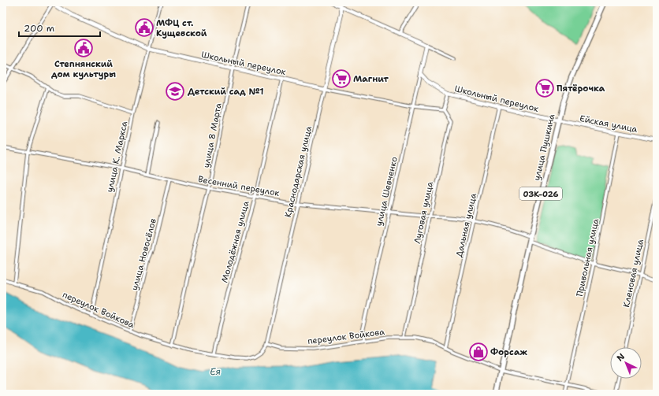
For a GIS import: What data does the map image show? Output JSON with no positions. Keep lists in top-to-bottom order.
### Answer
{
  "streets": {
    "main road": ["улица Пушкина", "03К-026"],
    "street": [
      "Школьный переулок",
      "Ейская улица",
      "улица 8 Марта",
      "улица К. Маркса",
      "Краснодарская улица",
      "Весенний переулок",
      "улица Шевченко",
      "Луговая улица",
      "Дальная улица",
      "Молодёжная улица",
      "улица Новосёлов",
      "Привольная улица",
      "Кленовая улица",
      "переулок Войкова"
    ]
  },
  "crossings": [
    ["Школьный переулок", "Ейская улица"],
    ["Школьный переулок", "улица 8 Марта"],
    ["Школьный переулок", "улица Пушкина"],
    ["Школьный переулок", "улица К. Маркса"],
    ["Школьный переулок", "Краснодарская улица"],
    ["Школьный переулок", "улица Шевченко"],
    ["Школьный переулок", "Луговая улица"],
    ["Школьный переулок", "Дальная улица"],
    ["Школьный переулок", "Молодёжная улица"],
    ["Ейская улица", "улица Пушкина"],
    ["Ейская улица", "Привольная улица"],
    ["улица 8 Марта", "Весенний переулок"],
    ["улица 8 Марта", "переулок Войкова"],
    ["улица Пушкина", "Весенний переулок"],
    ["улица Пушкина", "переулок Войкова"],
    ["улица К. Маркса", "Весенний переулок"],
    ["улица К. Маркса", "переулок Войкова"],
    ["Краснодарская улица", "Весенний переулок"],
    ["Краснодарская улица", "переулок Войкова"],
    ["Весенний переулок", "улица Шевченко"],
    ["Весенний переулок", "Луговая улица"],
    ["Весенний переулок", "Дальная улица"],
    ["Весенний переулок", "Молодёжная улица"],
    ["Весенний переулок", "улица Новосёлов"],
    ["Весенний переулок", "Привольная улица"],
    ["Весенний переулок", "Кленовая улица"],
    ["улица Шевченко", "переулок Войкова"],
    ["Луговая улица", "переулок Войкова"],
    ["Дальная улица", "переулок Войкова"],
    ["Молодёжная улица", "переулок Войкова"],
    ["улица Новосёлов", "переулок Войкова"],
    ["Привольная улица", "переулок Войкова"]
  ],
  "water": ["Ея"],
  "places": {
    "public building": ["МФЦ ст. Кущевской", "Степнянский дом культуры"],
    "supermarket": ["Магнит", "Пятёрочка"],
    "school or university": ["Детский сад №1"],
    "shop": ["Форсаж"]
  },
  "scale_bar": "200 m",
  "north": "top left"
}
